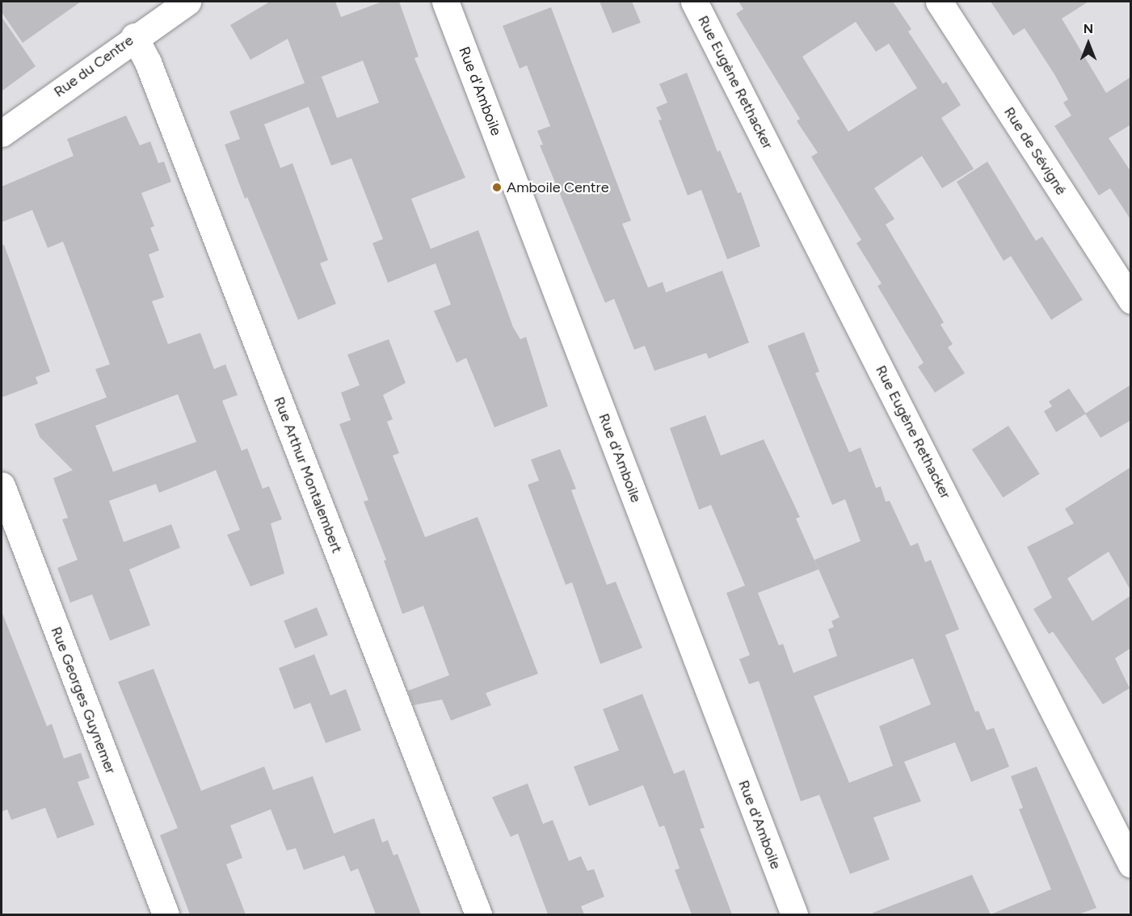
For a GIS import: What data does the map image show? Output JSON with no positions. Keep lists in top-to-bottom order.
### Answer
{
  "streets": {
    "street": [
      "Rue du Centre",
      "Rue Eugène Rethacker",
      "Rue d'Amboile",
      "Rue de Sévigné",
      "Rue Arthur Montalembert",
      "Rue Georges Guynemer"
    ]
  },
  "crossings": [
    ["Rue du Centre", "Rue Arthur Montalembert"]
  ],
  "places": ["Amboile Centre"],
  "north": "top"
}
